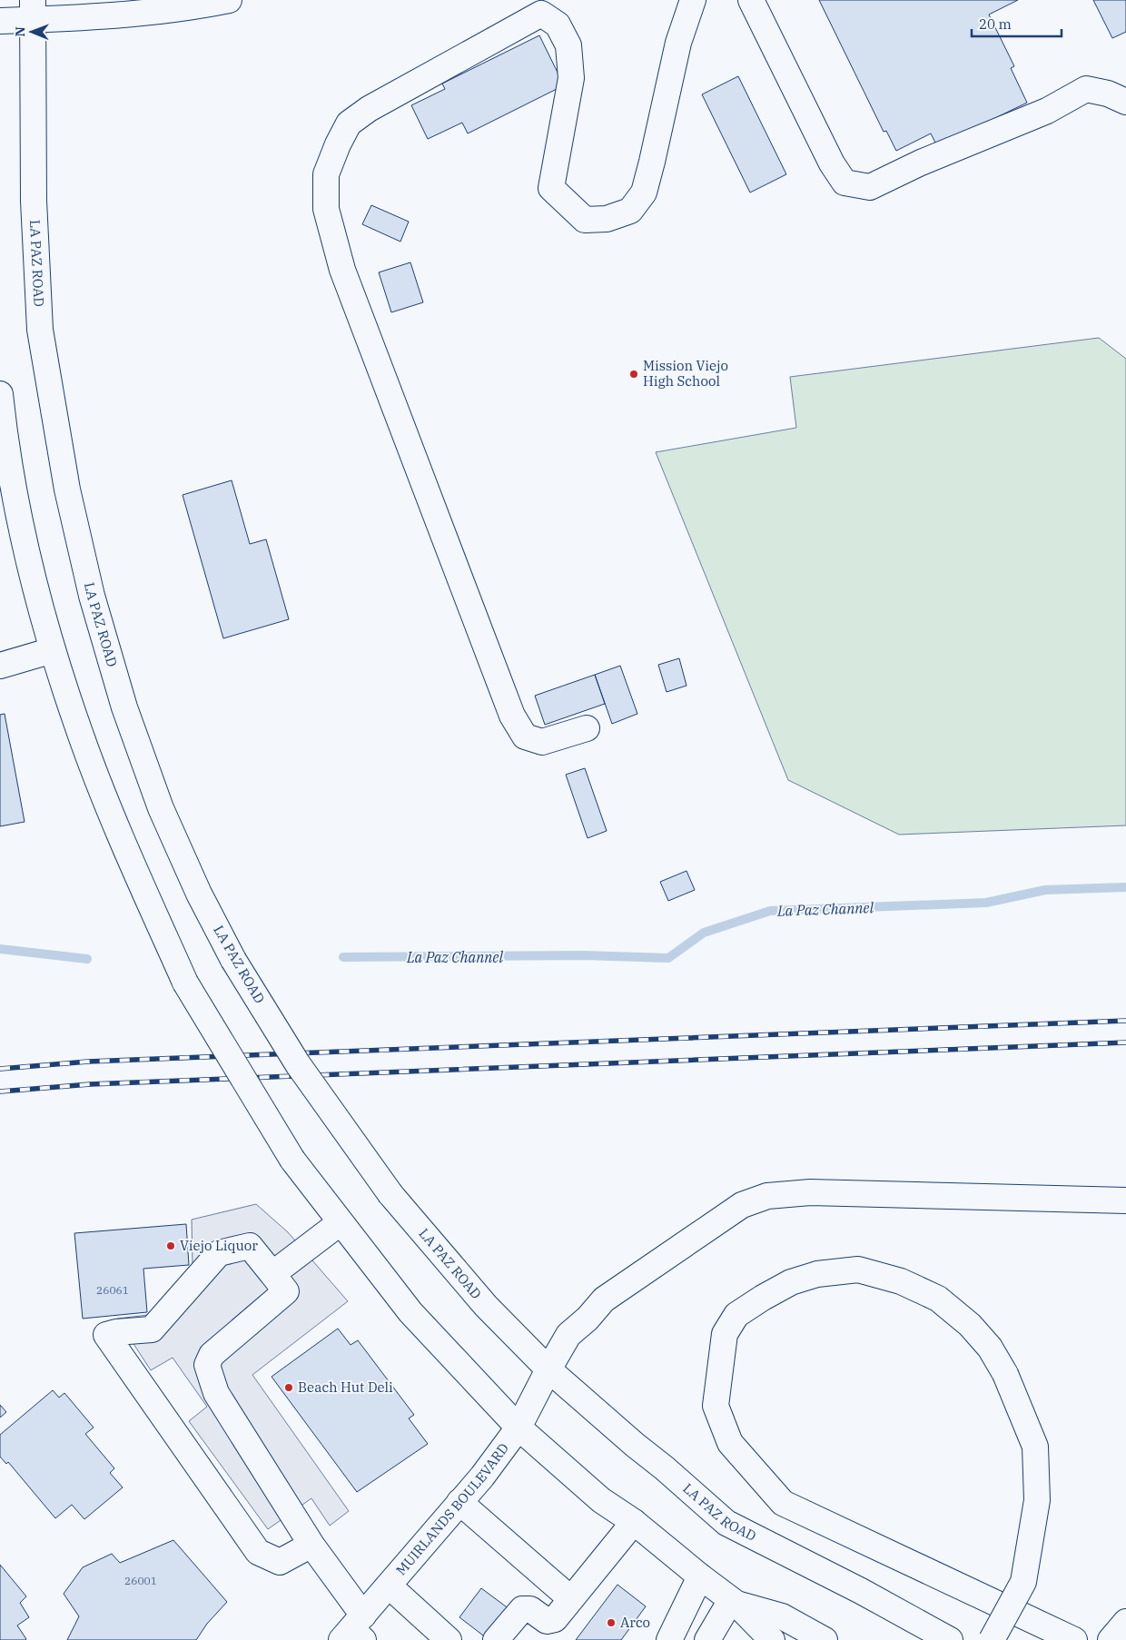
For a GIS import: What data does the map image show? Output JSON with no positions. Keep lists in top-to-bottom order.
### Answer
{
  "streets": {
    "main road": ["LA PAZ ROAD", "MUIRLANDS BOULEVARD"]
  },
  "crossings": [
    ["LA PAZ ROAD", "MUIRLANDS BOULEVARD"]
  ],
  "water": ["La Paz Channel"],
  "places": [
    "Mission Viejo High School",
    "Viejo Liquor",
    "Beach Hut Deli",
    "Arco"
  ],
  "house_numbers": ["26061", "26001"],
  "scale_bar": "20 m",
  "north": "left"
}
